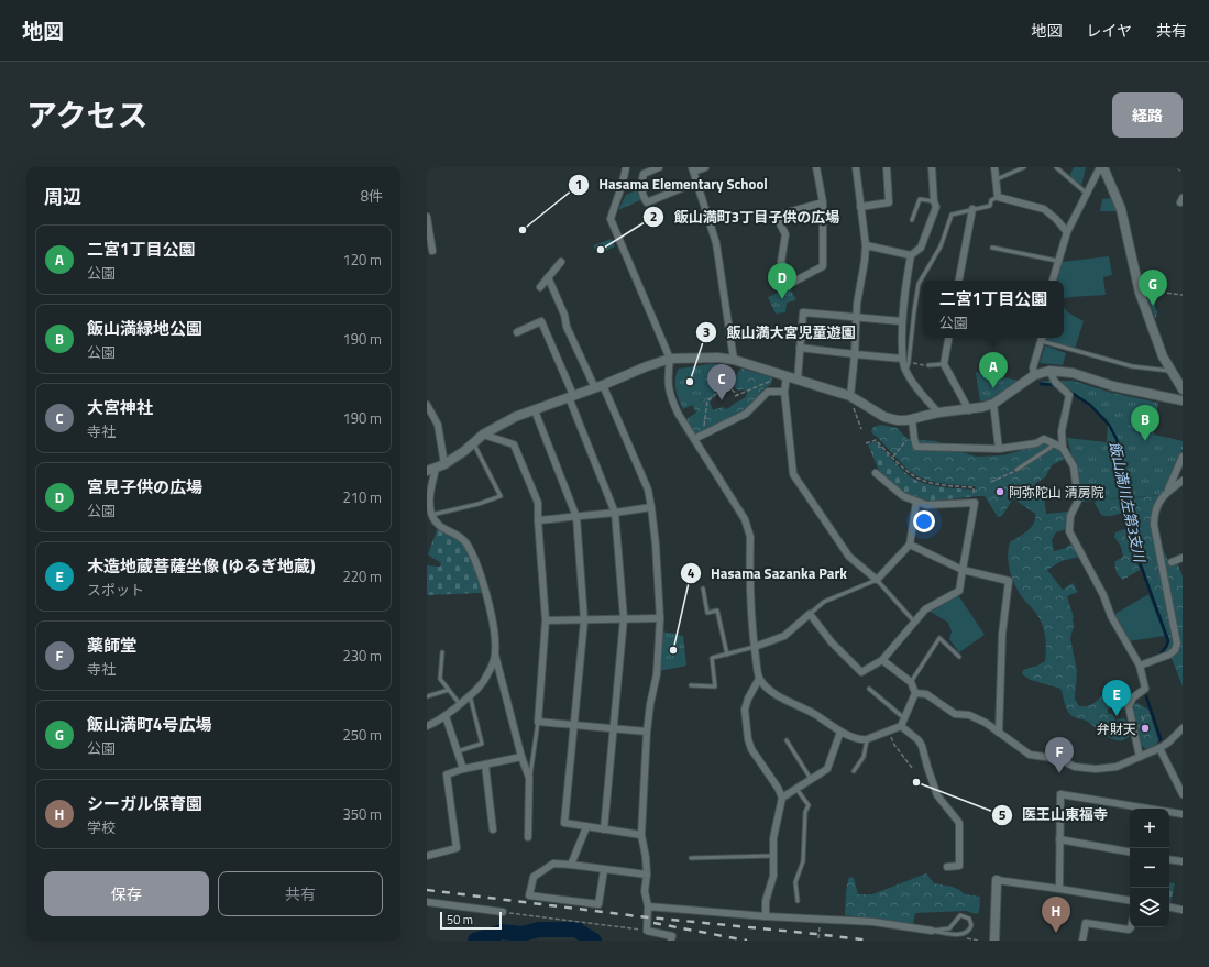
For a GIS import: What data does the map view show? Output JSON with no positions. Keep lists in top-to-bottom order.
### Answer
{
  "water": ["飯山満川左第3支川"],
  "places": [
    "Hasama Elementary School",
    "飯山満町3丁目子供の広場",
    "飯山満大宮児童遊園",
    "阿弥陀山 清房院",
    "Hasama Sazanka Park",
    "弁財天",
    "医王山東福寺"
  ],
  "scale_bar": "50 m",
  "page": {
    "header": "地図",
    "nav": ["地図", "レイヤ", "共有"],
    "title": "アクセス",
    "buttons": [
      "経路",
      ["保存", "共有"]
    ],
    "heading": ["周辺", "8件"],
    "list": [
      {
        "mark": "A",
        "name": "二宮1丁目公園",
        "note": "公園",
        "value": "120 m"
      },
      {
        "mark": "B",
        "name": "飯山満緑地公園",
        "note": "公園",
        "value": "190 m"
      },
      {
        "mark": "C",
        "name": "大宮神社",
        "note": "寺社",
        "value": "190 m"
      },
      {
        "mark": "D",
        "name": "宮見子供の広場",
        "note": "公園",
        "value": "210 m"
      },
      {
        "mark": "E",
        "name": "木造地蔵菩薩坐像 (ゆるぎ地蔵)",
        "note": "スポット",
        "value": "220 m"
      },
      {
        "mark": "F",
        "name": "薬師堂",
        "note": "寺社",
        "value": "230 m"
      },
      {
        "mark": "G",
        "name": "飯山満町4号広場",
        "note": "公園",
        "value": "250 m"
      },
      {
        "mark": "H",
        "name": "シーガル保育園",
        "note": "学校",
        "value": "350 m"
      }
    ],
    "pins": [
      "D",
      "G",
      "A",
      "C",
      "B",
      "E",
      "F",
      "H"
    ],
    "popup": ["二宮1丁目公園", "公園"],
    "map_buttons": ["+", "−"],
    "scale": "50 m"
  }
}
